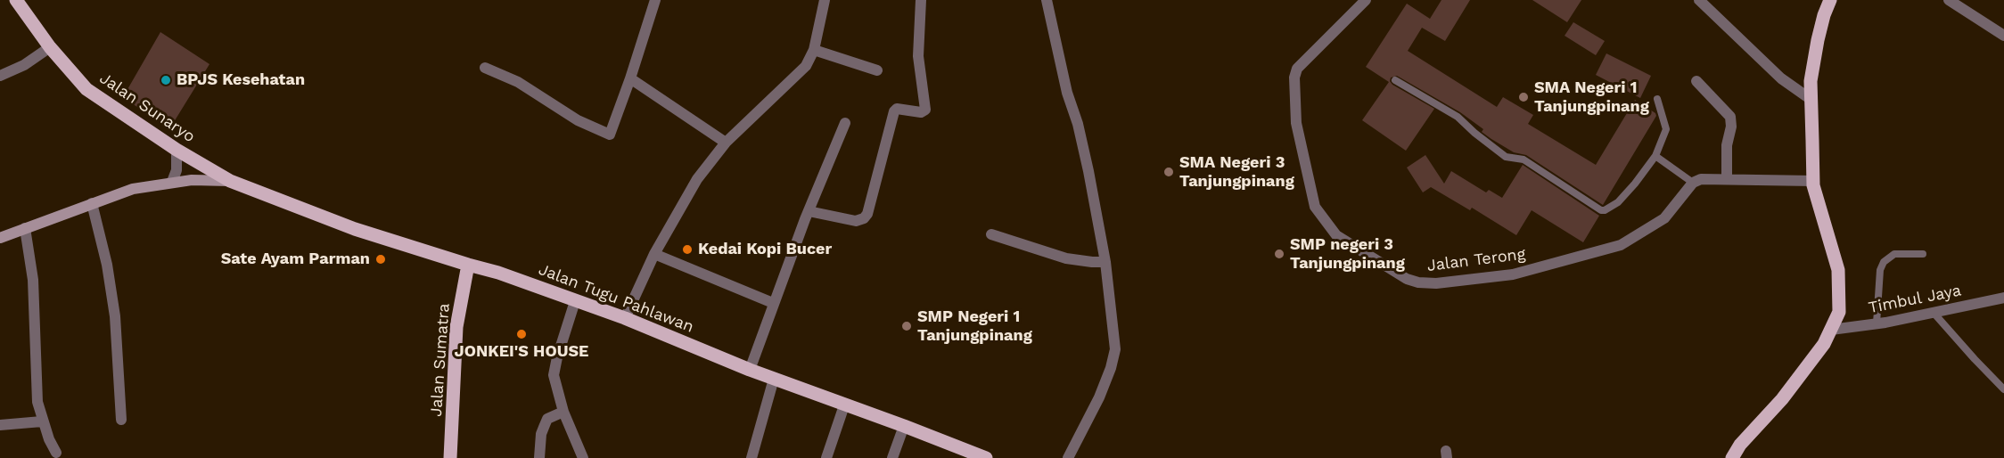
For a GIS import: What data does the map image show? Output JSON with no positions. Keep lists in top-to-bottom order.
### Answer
{
  "streets": {
    "main road": ["Jalan Sunaryo", "Jalan Tugu Pahlawan", "Jalan Sumatra"],
    "street": ["Jalan Terong", "Timbul Jaya"]
  },
  "crossings": [
    ["Jalan Sunaryo", "Jalan Tugu Pahlawan"],
    ["Jalan Tugu Pahlawan", "Jalan Sumatra"]
  ],
  "places": [
    "BPJS Kesehatan",
    "SMA Negeri 1 Tanjungpinang",
    "SMA Negeri 3 Tanjungpinang",
    "Kedai Kopi Bucer",
    "SMP negeri 3 Tanjungpinang",
    "Sate Ayam Parman",
    "SMP Negeri 1 Tanjungpinang",
    "JONKEI'S HOUSE"
  ]
}
